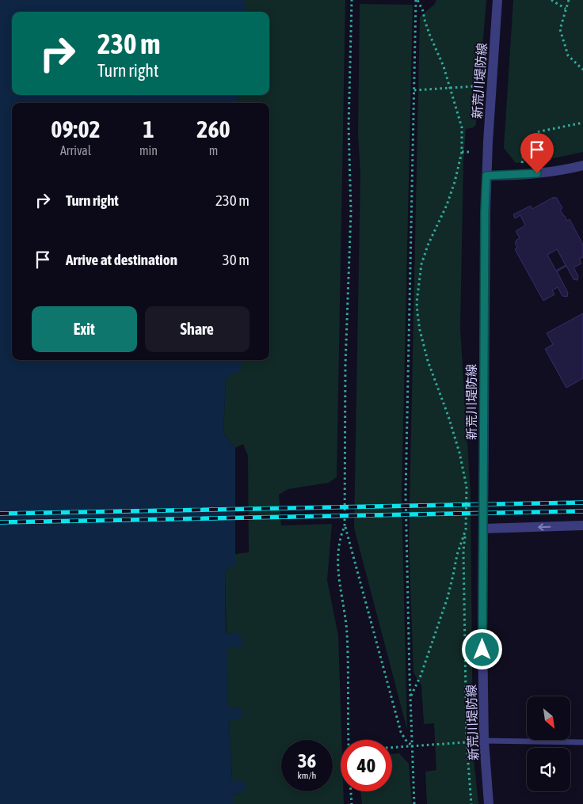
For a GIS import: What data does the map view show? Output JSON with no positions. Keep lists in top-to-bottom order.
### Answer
{
  "streets": {
    "street": ["新荒川堤防線"]
  },
  "north": "bottom right",
  "page": {
    "turn": ["230 m", "Turn right"],
    "eta": [
      "09:02",
      "Arrival",
      "1",
      "min",
      "260",
      "m"
    ],
    "list": [
      {
        "name": "Turn right",
        "value": "230 m"
      },
      {
        "name": "Arrive at destination",
        "value": "30 m"
      }
    ],
    "buttons": ["Exit", "Share"],
    "speed": "36 km/h",
    "limit": "40"
  }
}
